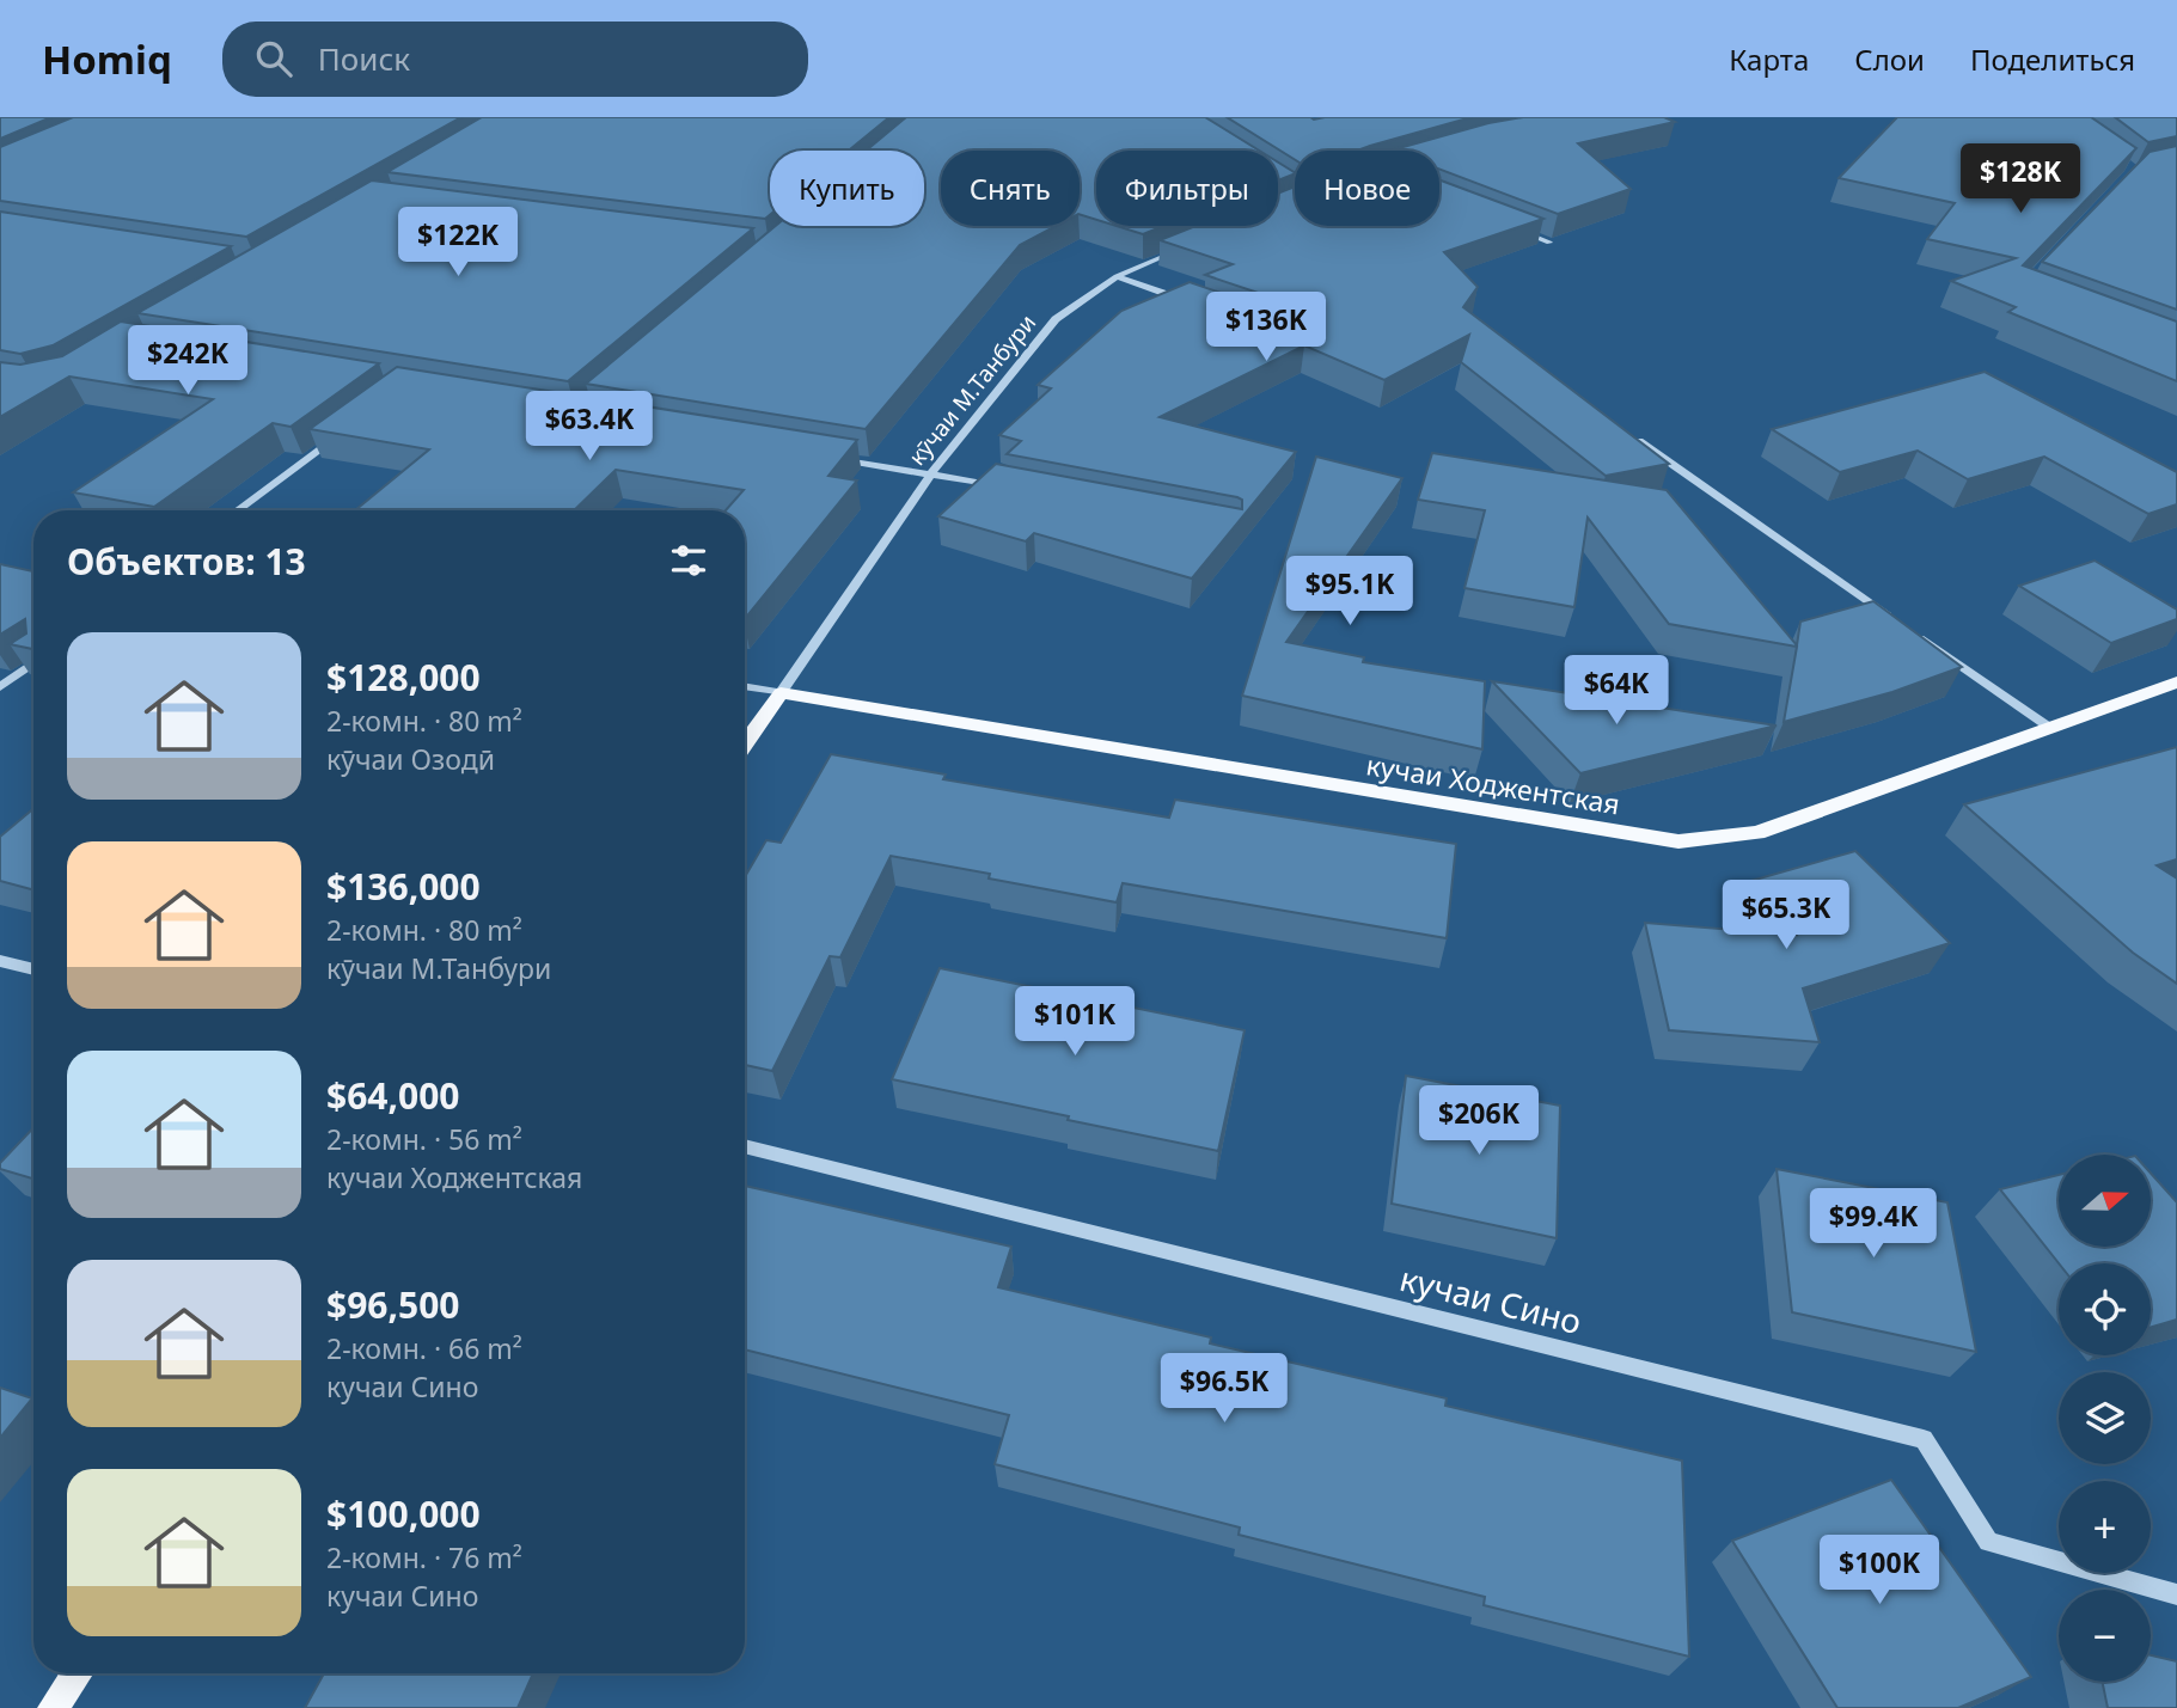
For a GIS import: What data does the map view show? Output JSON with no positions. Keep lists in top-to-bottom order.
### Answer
{
  "streets": {
    "main road": ["кучаи Ходжентская"],
    "street": ["кӯчаи М.Танбури", "кучаи Сино"]
  },
  "crossings": [
    ["кӯчаи М.Танбури", "кучаи Ходжентская"]
  ],
  "north": "right",
  "page": {
    "header": "Homiq",
    "search": "Поиск",
    "nav": ["Карта", "Слои", "Поделиться"],
    "price": [
      "$128K",
      "$122K",
      "$136K",
      "$242K",
      "$63.4K",
      "$95.1K",
      "$64K",
      "$65.3K",
      "$101K",
      "$206K",
      "$99.4K",
      "$96.5K",
      "$100K"
    ],
    "chip": [
      "Купить",
      "Снять",
      "Фильтры",
      "Новое"
    ],
    "heading": "Объектов: 13",
    "list": [
      {
        "name": "$128,000",
        "note": "2-комн. · 80 m² · кӯчаи Озодӣ"
      },
      {
        "name": "$136,000",
        "note": "2-комн. · 80 m² · кӯчаи М.Танбури"
      },
      {
        "name": "$64,000",
        "note": "2-комн. · 56 m² · кучаи Ходжентская"
      },
      {
        "name": "$96,500",
        "note": "2-комн. · 66 m² · кучаи Сино"
      },
      {
        "name": "$100,000",
        "note": "2-комн. · 76 m² · кучаи Сино"
      }
    ],
    "map_buttons": ["+", "−"]
  }
}
